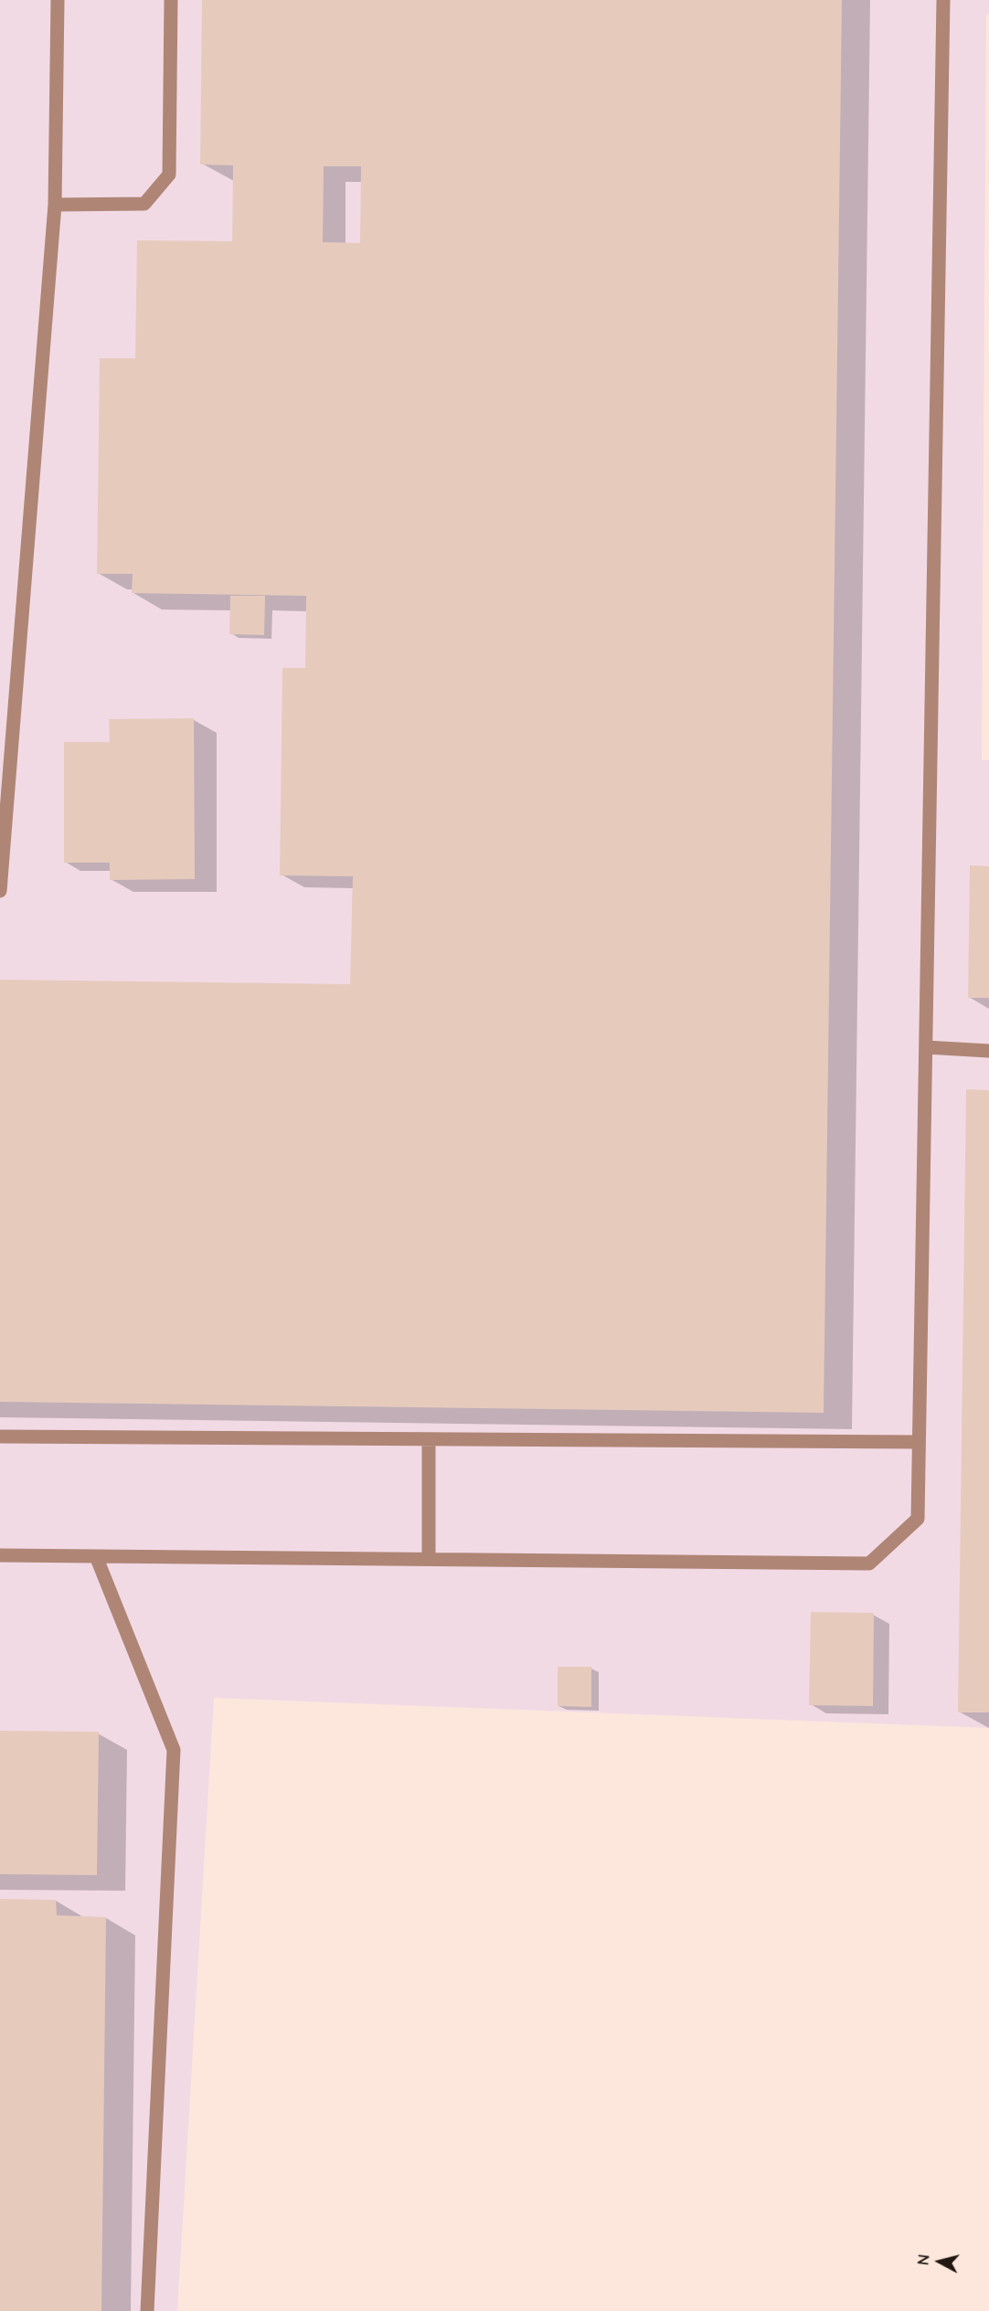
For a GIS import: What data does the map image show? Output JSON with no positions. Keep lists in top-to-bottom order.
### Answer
{
  "north": "left"
}
